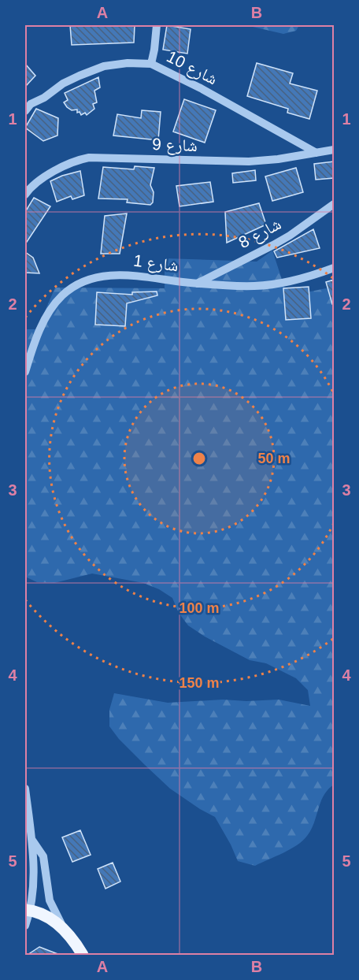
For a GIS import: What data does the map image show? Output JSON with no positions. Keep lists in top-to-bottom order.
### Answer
{
  "streets": {
    "street": [
      "شارع 10",
      "شارع 9",
      "شارع 8",
      "شارع 1"
    ]
  },
  "crossings": [
    ["شارع 10", "شارع 9"],
    ["شارع 8", "شارع 1"]
  ],
  "grid": {
    "columns": ["A", "B"],
    "rows": [
      "1",
      "2",
      "3",
      "4",
      "5"
    ]
  },
  "rings": ["50 m", "100 m", "150 m"]
}
